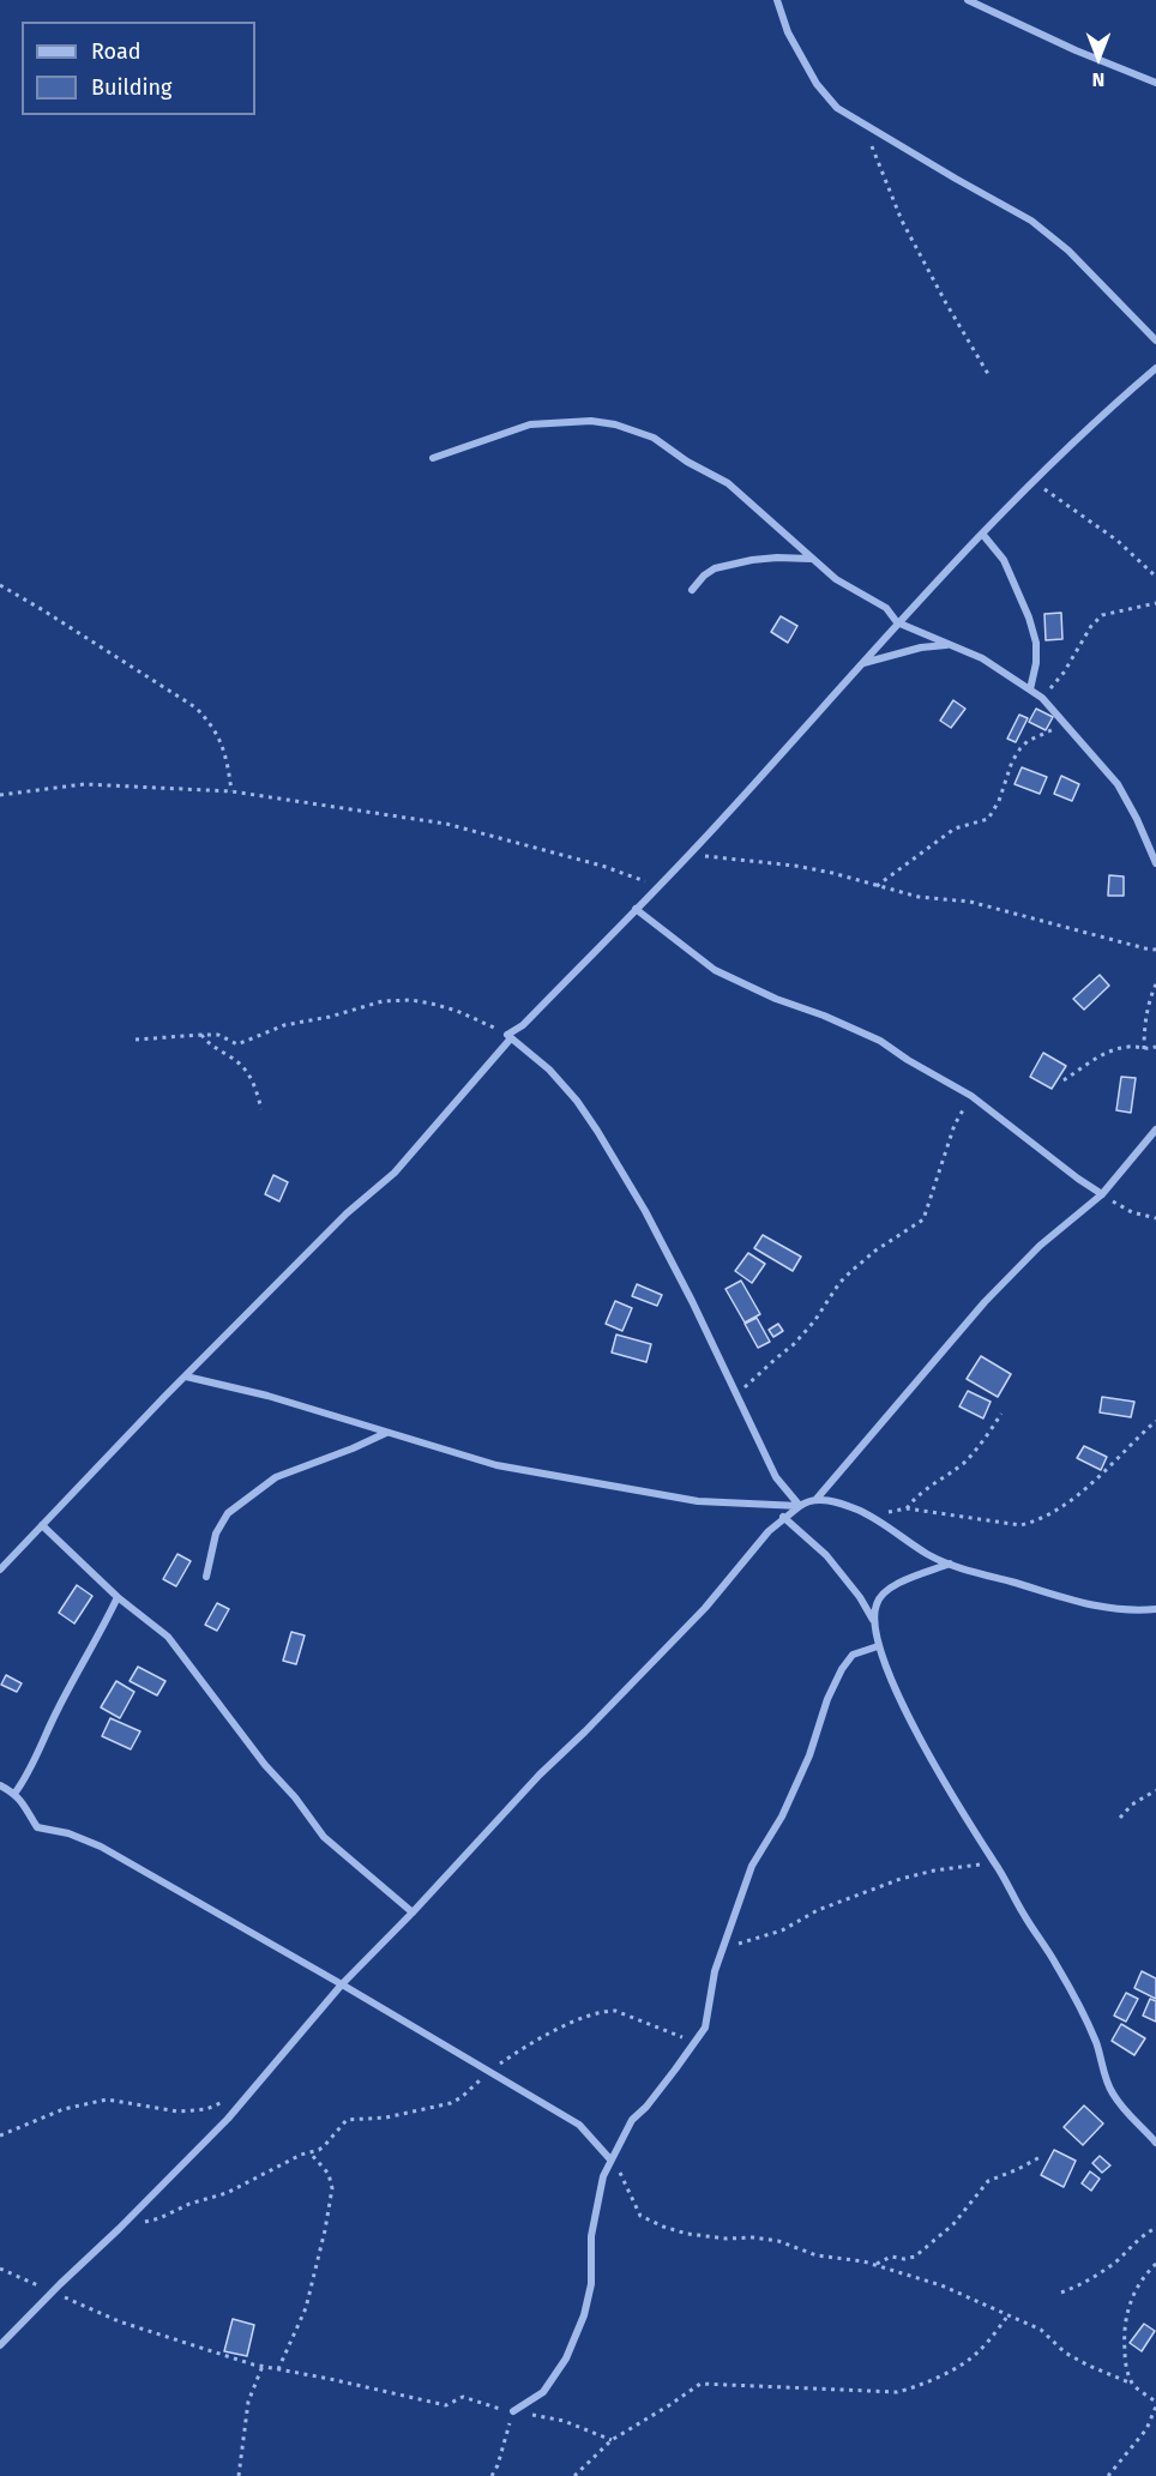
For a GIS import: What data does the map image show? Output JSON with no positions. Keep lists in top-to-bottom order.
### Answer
{
  "legend": ["Road", "Building"],
  "north": "bottom"
}
